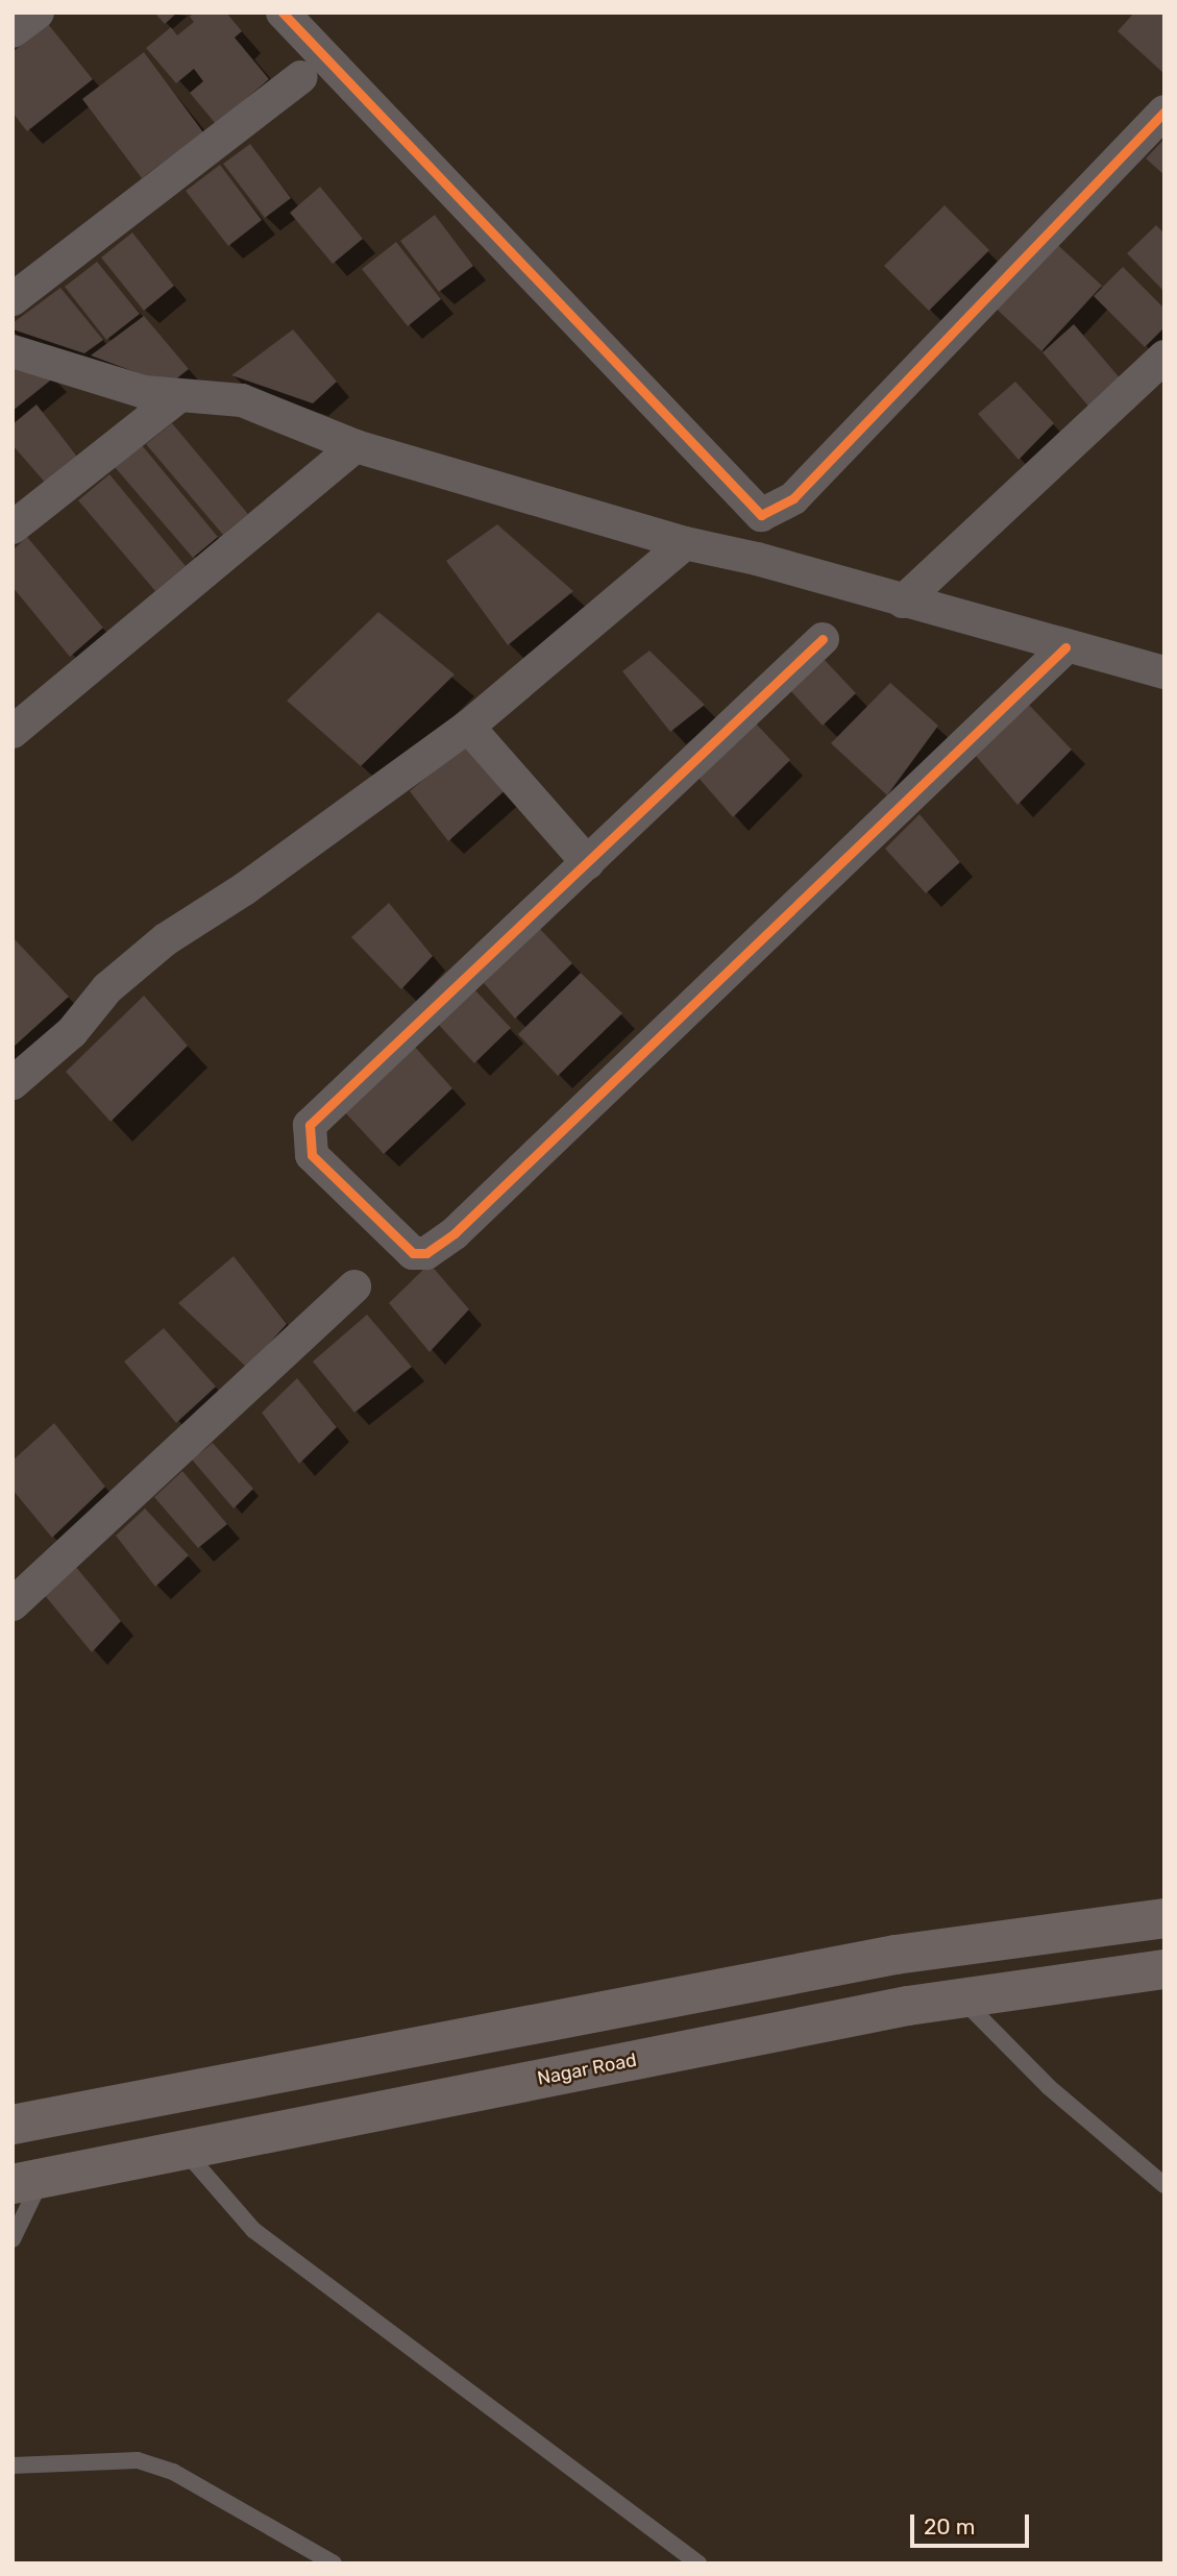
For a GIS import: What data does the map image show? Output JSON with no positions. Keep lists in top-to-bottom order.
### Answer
{
  "streets": {
    "highway": ["Nagar Road"]
  },
  "scale_bar": "20 m"
}
